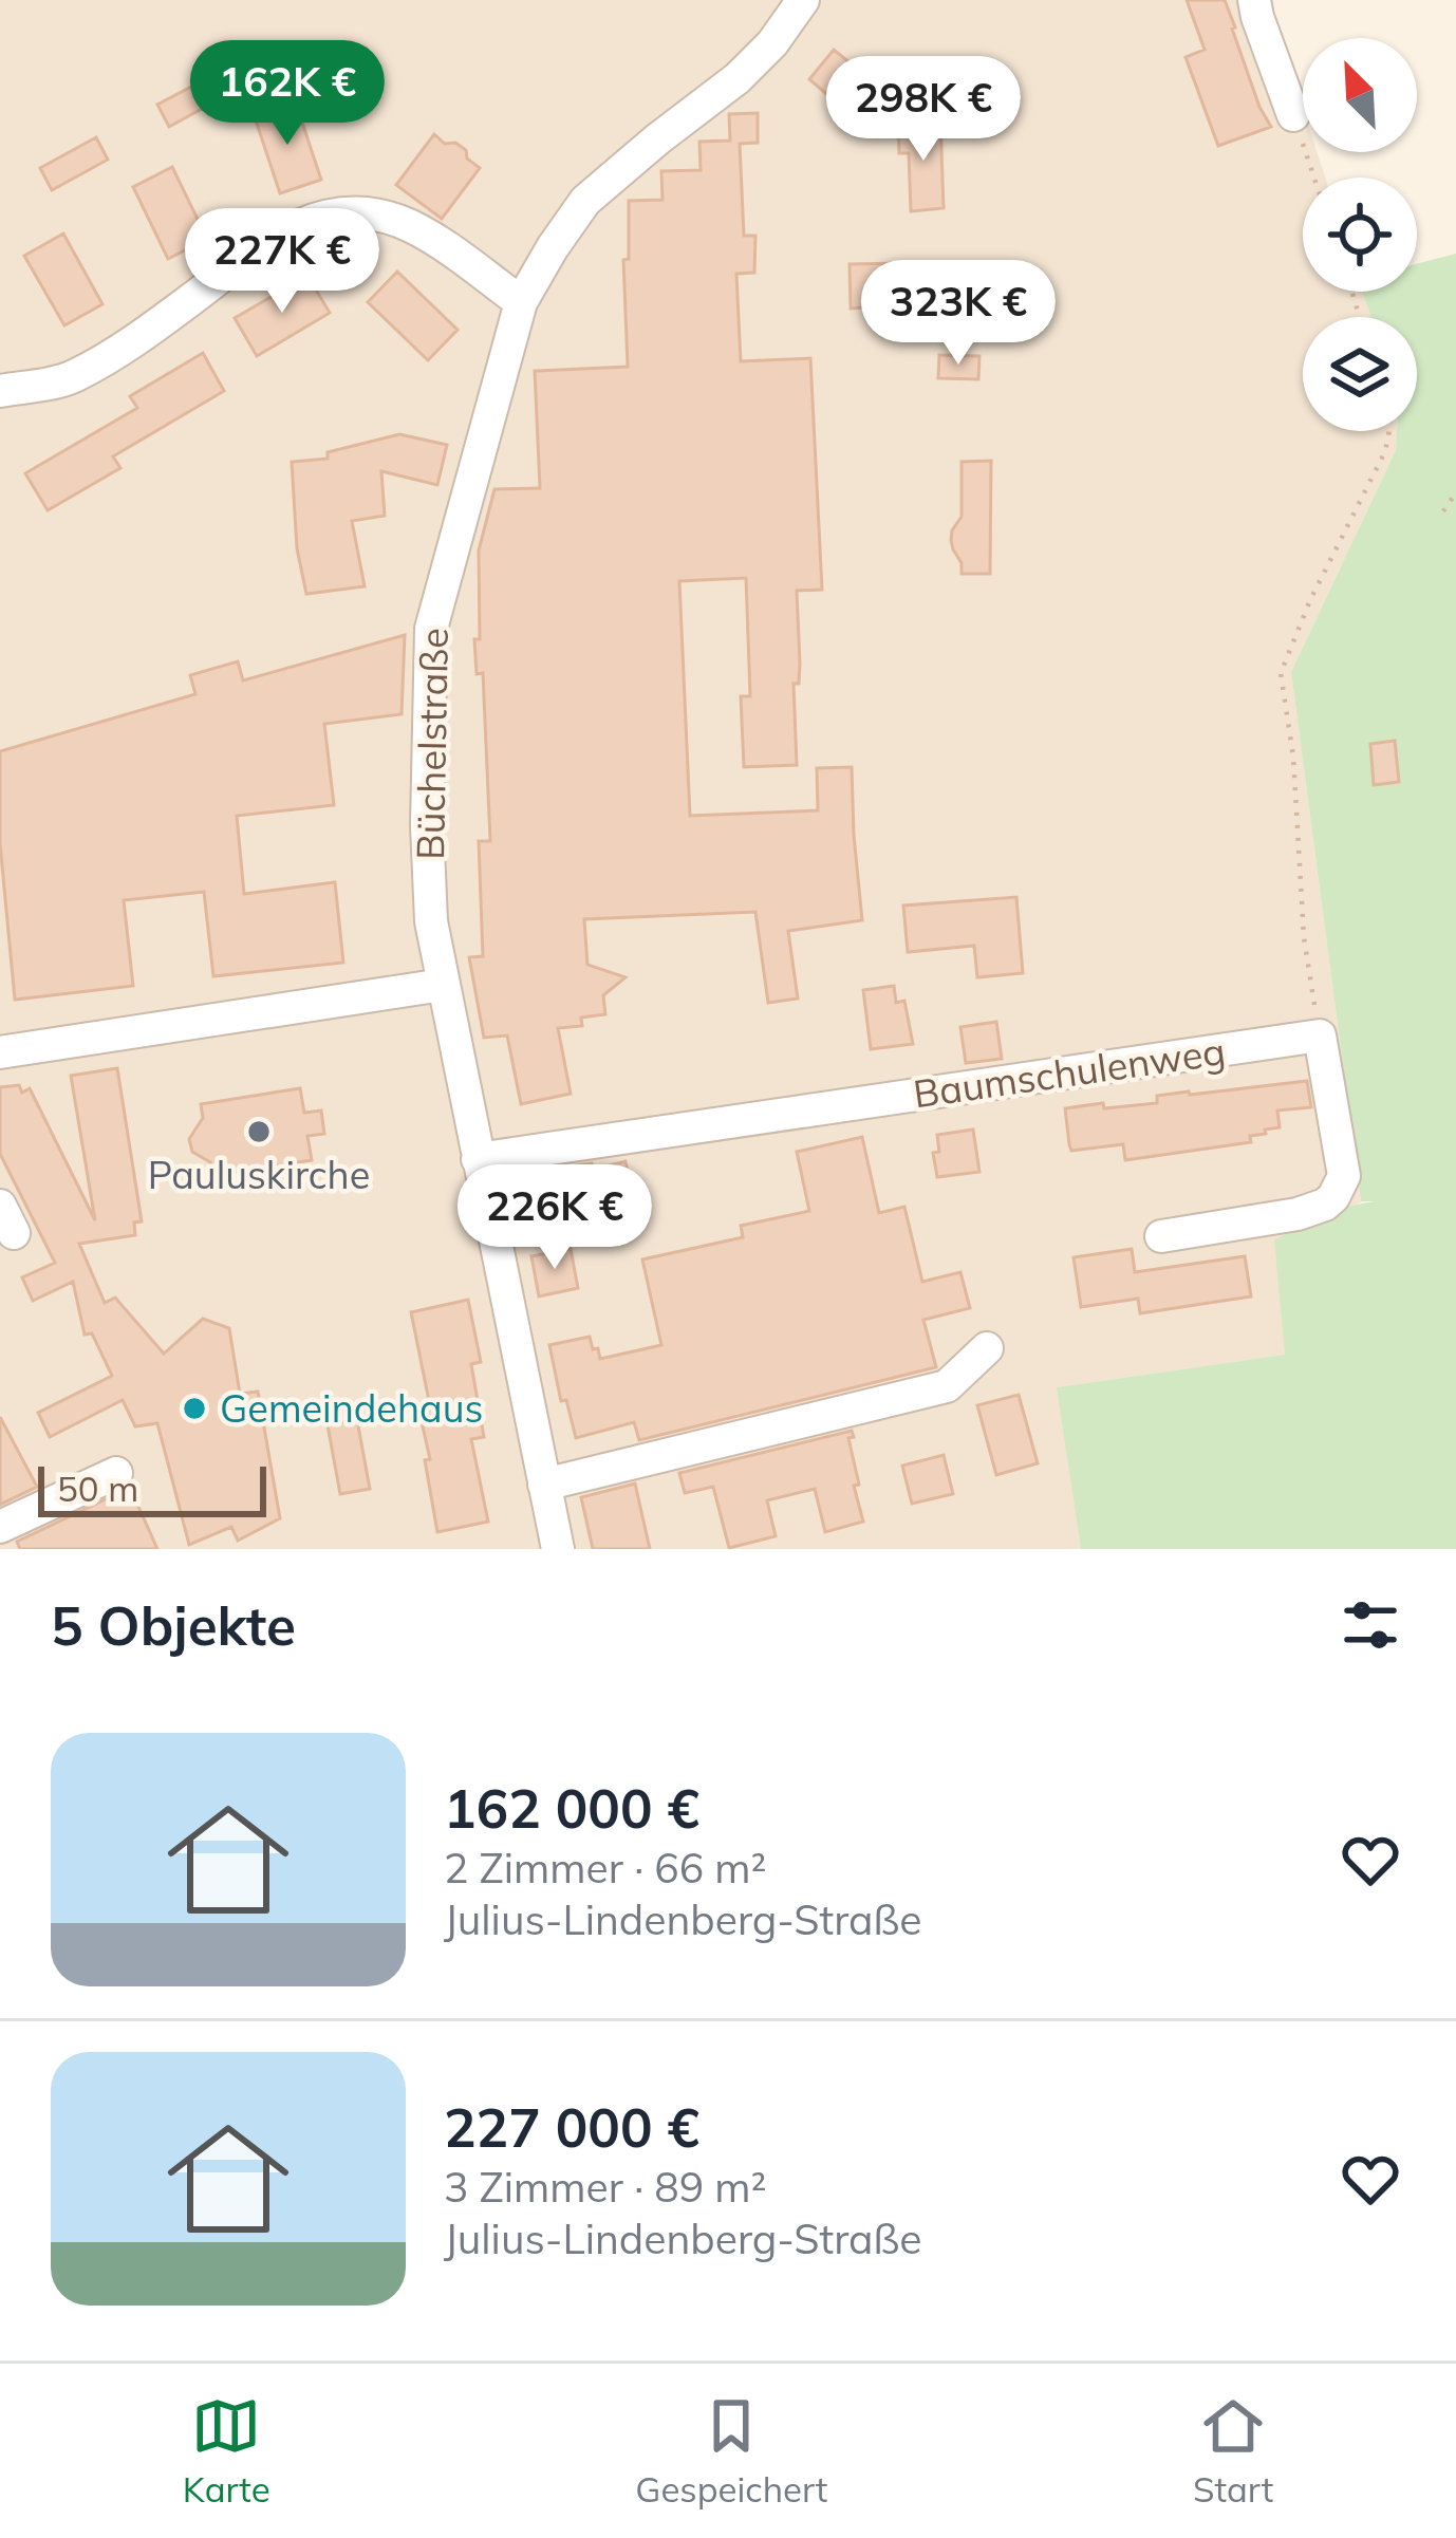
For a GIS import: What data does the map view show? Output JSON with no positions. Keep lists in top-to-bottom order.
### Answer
{
  "streets": {
    "street": ["Büchelstraße", "Baumschulenweg"]
  },
  "crossings": [
    ["Büchelstraße", "Baumschulenweg"]
  ],
  "places": ["Pauluskirche", "Gemeindehaus"],
  "scale_bar": "50 m",
  "north": "top left",
  "page": {
    "price": [
      "162K €",
      "298K €",
      "227K €",
      "323K €",
      "226K €"
    ],
    "scale": "50 m",
    "heading": "5 Objekte",
    "list": [
      {
        "name": "162 000 €",
        "note": "2 Zimmer · 66 m² · Julius-Lindenberg-Straße"
      },
      {
        "name": "227 000 €",
        "note": "3 Zimmer · 89 m² · Julius-Lindenberg-Straße"
      }
    ],
    "tabs": ["Karte", "Gespeichert", "Start"]
  }
}
